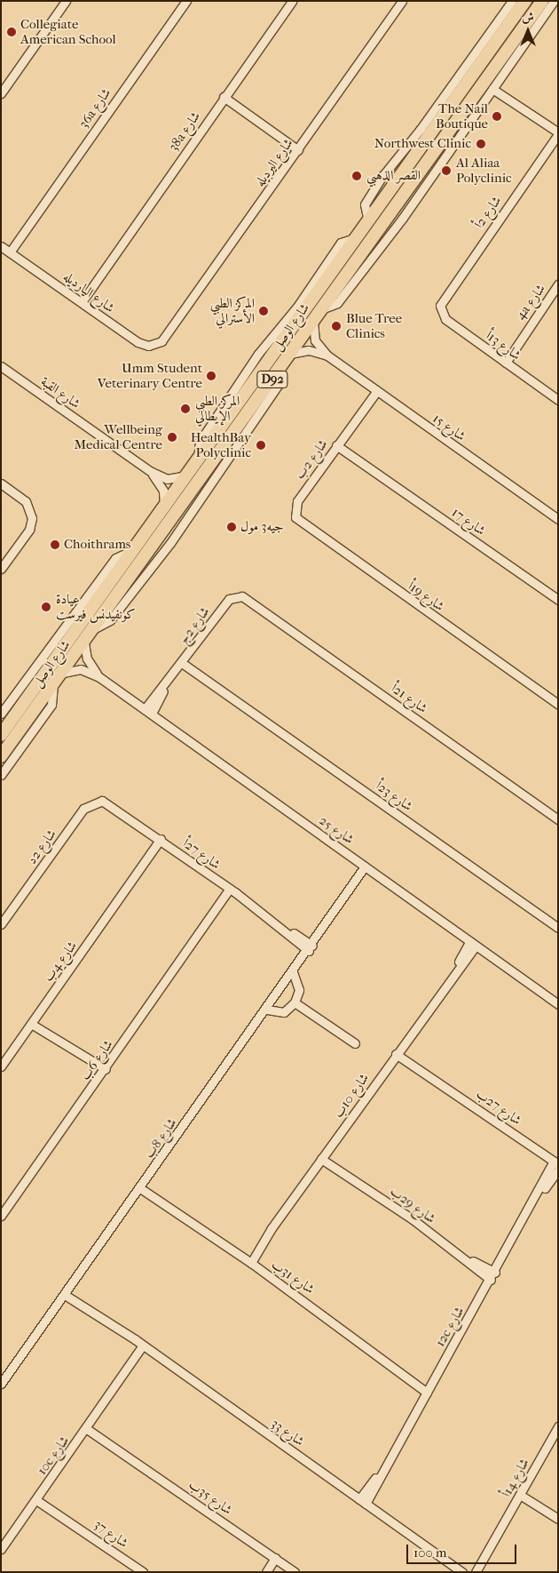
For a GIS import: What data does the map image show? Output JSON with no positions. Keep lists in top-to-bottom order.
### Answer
{
  "streets": {
    "main road": ["شارع الوصل", "D92"],
    "street": [
      "36a شارع",
      "38a شارع",
      "شارع اليرديله",
      "شارع 2أ",
      "شارع اليارديله",
      "4a شارع",
      "شارع 13أ",
      "شارع القبة",
      "شارع 15",
      "شارع 2ب",
      "شارع 17",
      "شارع 19أ",
      "شارع 2ج",
      "شارع 21أ",
      "شارع 23أ",
      "شارع 25",
      "شارع 2د",
      "شارع 27أ",
      "شارع 4ب",
      "شارع 6ب",
      "شارع 10ب",
      "شارع 27ب",
      "شارع 8ب",
      "شارع 29ب",
      "شارع 31ب",
      "12c شارع",
      "شارع 33",
      "10c شارع",
      "شارع 14أ",
      "شارع 35ب",
      "شارع 37"
    ]
  },
  "crossings": [
    ["36a شارع", "شارع اليارديله"],
    ["38a شارع", "شارع اليارديله"],
    ["شارع اليرديله", "شارع اليارديله"],
    ["شارع 2أ", "شارع 13أ"],
    ["4a شارع", "شارع 13أ"],
    ["شارع الوصل", "شارع القبة"],
    ["شارع الوصل", "شارع 15"],
    ["شارع الوصل", "شارع 25"],
    ["شارع 15", "شارع 2ب"],
    ["شارع 2ب", "شارع 17"],
    ["شارع 2ب", "شارع 19أ"],
    ["شارع 2ج", "شارع 21أ"],
    ["شارع 2ج", "شارع 23أ"],
    ["شارع 2ج", "شارع 25"],
    ["شارع 25", "شارع 10ب"],
    ["شارع 25", "شارع 8ب"],
    ["شارع 2د", "شارع 27أ"],
    ["شارع 27أ", "شارع 4ب"],
    ["شارع 27أ", "شارع 6ب"],
    ["شارع 27أ", "شارع 8ب"],
    ["شارع 10ب", "شارع 27ب"],
    ["شارع 10ب", "شارع 29ب"],
    ["شارع 10ب", "شارع 31ب"],
    ["شارع 27ب", "12c شارع"],
    ["شارع 8ب", "شارع 31ب"],
    ["شارع 8ب", "شارع 33"],
    ["شارع 29ب", "12c شارع"],
    ["شارع 31ب", "12c شارع"],
    ["12c شارع", "شارع 33"],
    ["شارع 33", "10c شارع"],
    ["10c شارع", "شارع 35ب"],
    ["10c شارع", "شارع 37"]
  ],
  "places": [
    "Collegiate American School",
    "The Nail Boutique",
    "Northwest Clinic",
    "Al Aliaa Polyclinic",
    "القصر الذهبي",
    "المركز الطبي الأسترالي",
    "Blue Tree Clinics",
    "Umm Student Veterinary Centre",
    "المركز الطبي الإيطالي",
    "Wellbeing Medical Centre",
    "HealthBay Polyclinic",
    "جيه3 مول",
    "Choithrams",
    "عيادة كونفيدنس فيرست"
  ],
  "scale_bar": "100 m",
  "north": "top"
}
